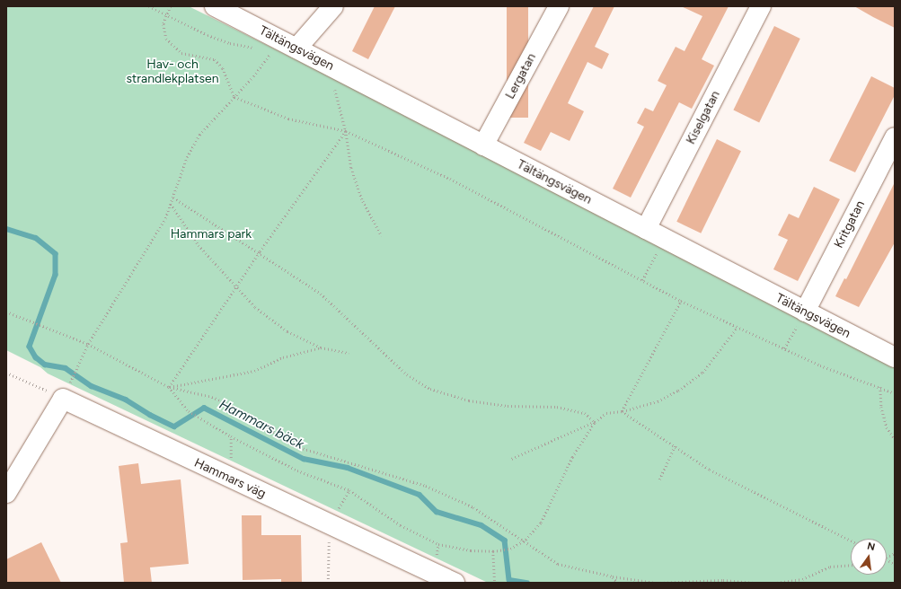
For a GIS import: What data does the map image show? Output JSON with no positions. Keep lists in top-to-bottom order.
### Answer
{
  "streets": {
    "street": [
      "Tältängsvägen",
      "Lergatan",
      "Kiselgatan",
      "Kritgatan",
      "Hammars väg"
    ]
  },
  "crossings": [
    ["Tältängsvägen", "Lergatan"],
    ["Tältängsvägen", "Kiselgatan"],
    ["Tältängsvägen", "Kritgatan"]
  ],
  "water": ["Hammars bäck"],
  "parks": ["Hav- och strandlekplatsen", "Hammars park"],
  "north": "top"
}
